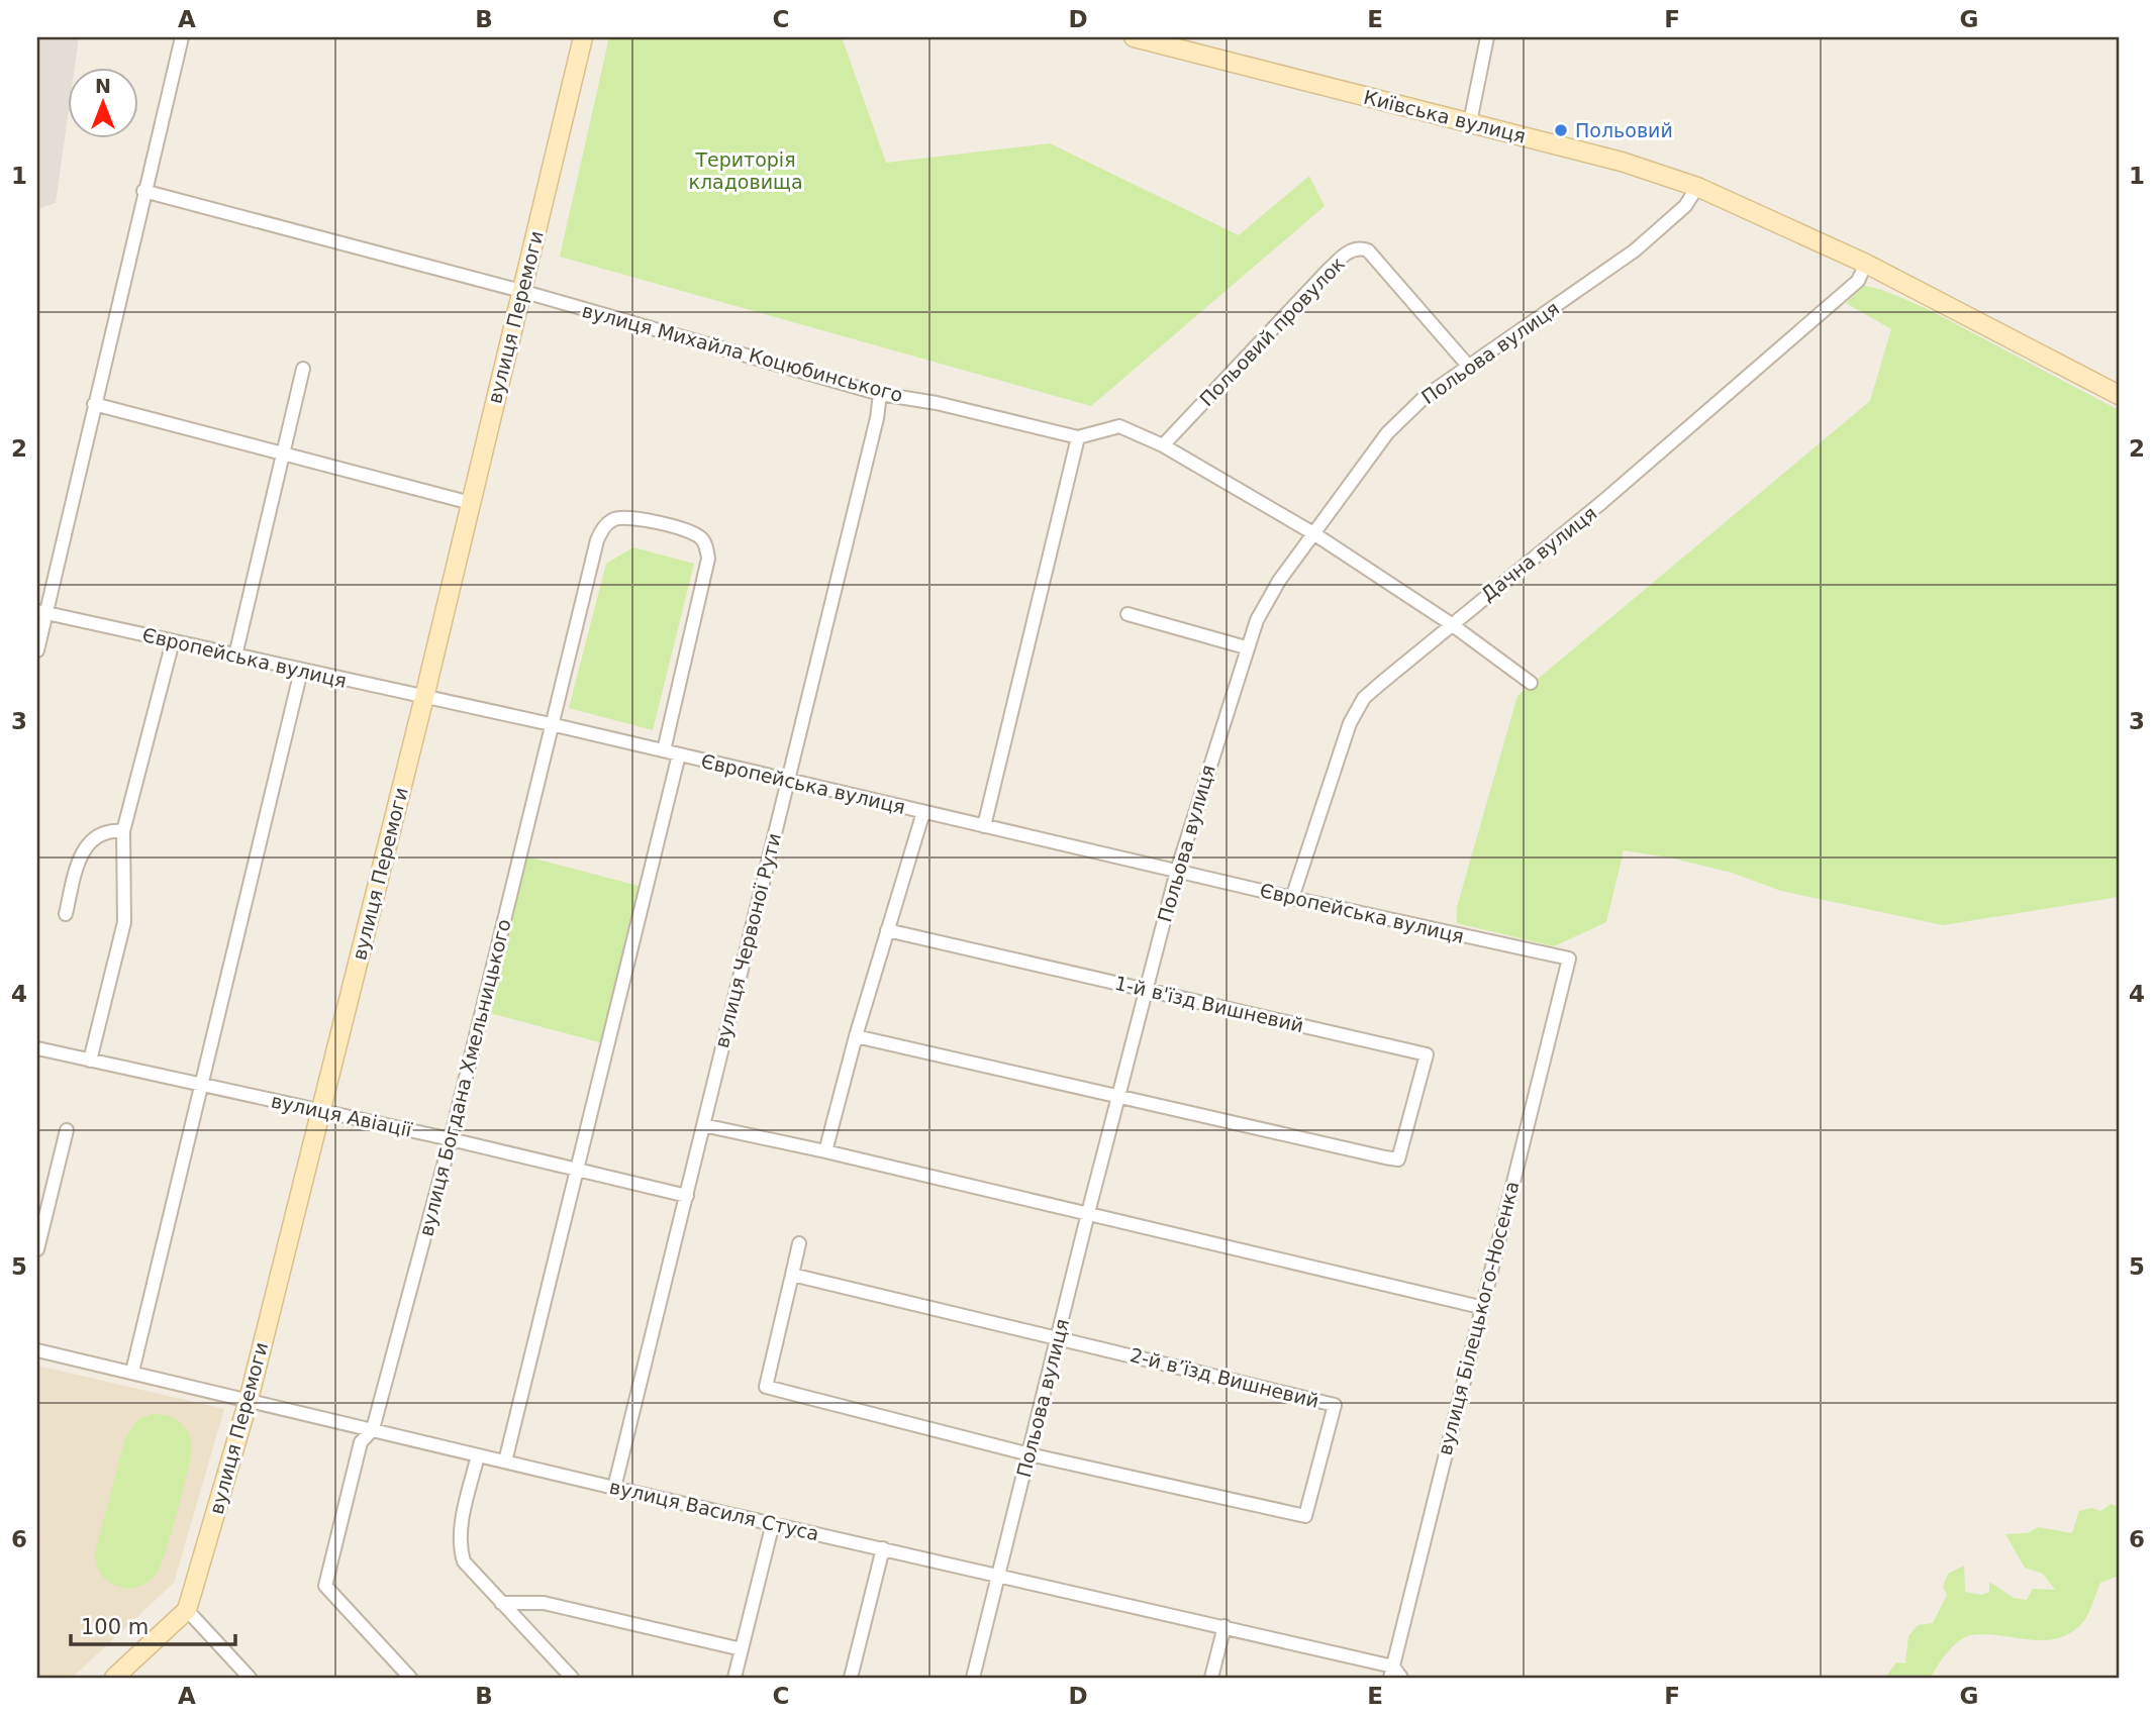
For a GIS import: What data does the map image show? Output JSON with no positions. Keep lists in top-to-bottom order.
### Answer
{
  "streets": {
    "street": [
      "Київська вулиця",
      "вулиця Перемоги",
      "Польовий провулок",
      "вулиця Михайла Коцюбинського",
      "Польова вулиця",
      "Дачна вулиця",
      "Європейська вулиця",
      "вулиця Червоної Рути",
      "1-й в'їзд Вишневий",
      "вулиця Богдана Хмельницького",
      "вулиця Авіації",
      "вулиця Білецького-Носенка",
      "2-й вʼїзд Вишневий",
      "вулиця Василя Стуса"
    ]
  },
  "crossings": [
    ["Київська вулиця", "Польова вулиця"],
    ["Київська вулиця", "Дачна вулиця"],
    ["вулиця Перемоги", "вулиця Михайла Коцюбинського"],
    ["вулиця Перемоги", "Європейська вулиця"],
    ["вулиця Перемоги", "вулиця Авіації"],
    ["вулиця Перемоги", "вулиця Василя Стуса"],
    ["Польовий провулок", "вулиця Михайла Коцюбинського"],
    ["Польовий провулок", "Польова вулиця"],
    ["вулиця Михайла Коцюбинського", "Польова вулиця"],
    ["вулиця Михайла Коцюбинського", "Дачна вулиця"],
    ["вулиця Михайла Коцюбинського", "вулиця Червоної Рути"],
    ["Польова вулиця", "Європейська вулиця"],
    ["Польова вулиця", "1-й в'їзд Вишневий"],
    ["Польова вулиця", "2-й вʼїзд Вишневий"],
    ["Польова вулиця", "вулиця Василя Стуса"],
    ["Дачна вулиця", "Європейська вулиця"],
    ["Європейська вулиця", "вулиця Червоної Рути"],
    ["Європейська вулиця", "вулиця Богдана Хмельницького"],
    ["Європейська вулиця", "вулиця Білецького-Носенка"],
    ["вулиця Червоної Рути", "вулиця Авіації"],
    ["вулиця Червоної Рути", "вулиця Василя Стуса"],
    ["вулиця Богдана Хмельницького", "вулиця Авіації"],
    ["вулиця Богдана Хмельницького", "вулиця Василя Стуса"],
    ["вулиця Білецького-Носенка", "вулиця Василя Стуса"]
  ],
  "parks": ["Територія кладовища"],
  "places": ["Польовий"],
  "scale_bar": "100 m",
  "north": "top",
  "grid": {
    "columns": [
      "A",
      "B",
      "C",
      "D",
      "E",
      "F",
      "G"
    ],
    "rows": [
      "1",
      "2",
      "3",
      "4",
      "5",
      "6"
    ]
  }
}
